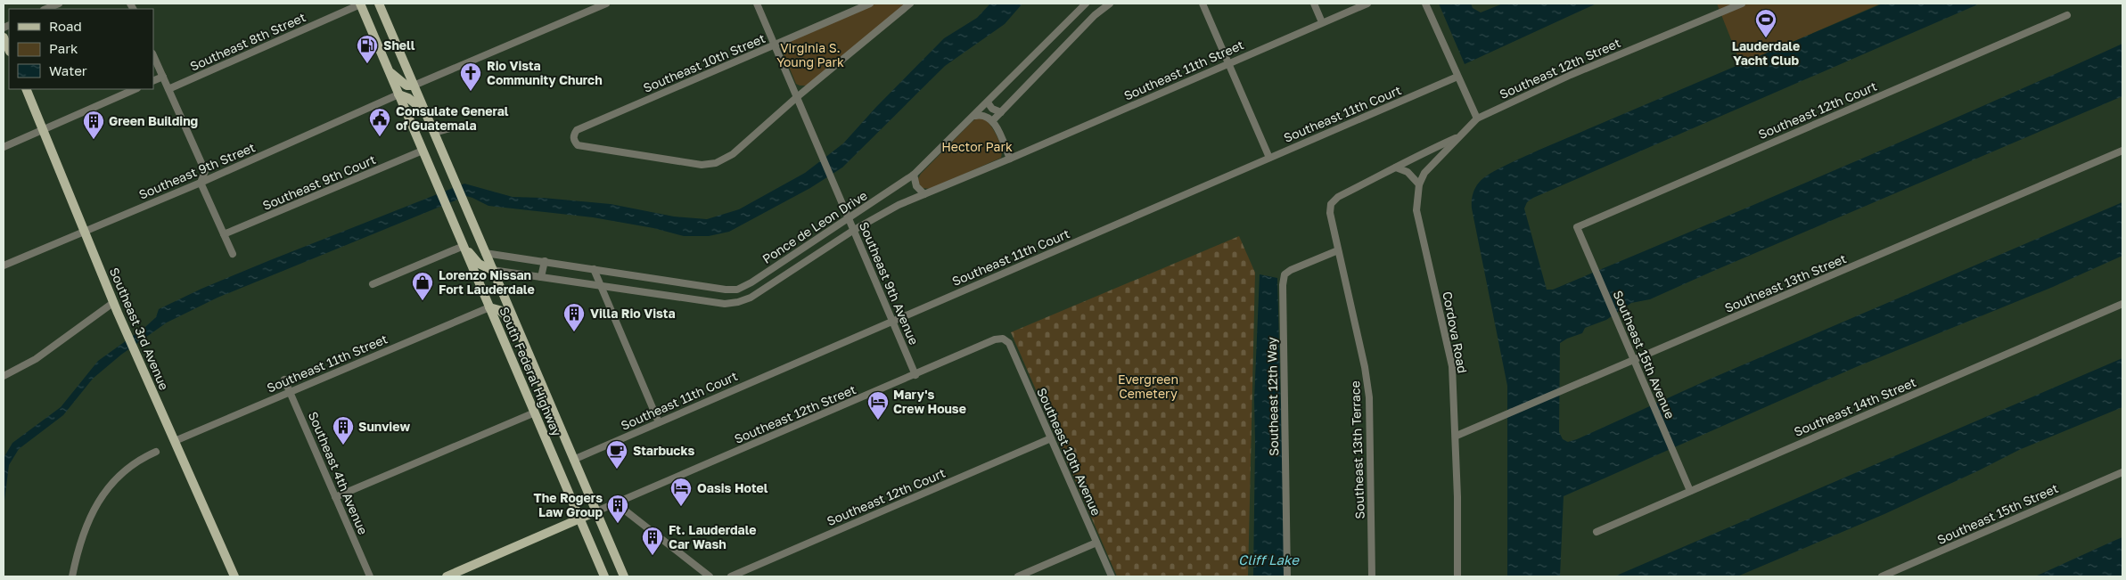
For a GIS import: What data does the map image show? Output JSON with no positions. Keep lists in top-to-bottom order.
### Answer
{
  "streets": {
    "main road": ["Southeast 3rd Avenue", "South Federal Highway"],
    "street": [
      "Southeast 8th Street",
      "Southeast 10th Street",
      "Southeast 12th Street",
      "Southeast 11th Street",
      "Southeast 12th Court",
      "Southeast 11th Court",
      "Southeast 9th Street",
      "Southeast 9th Court",
      "Ponce de Leon Drive",
      "Southeast 9th Avenue",
      "Southeast 13th Street",
      "Cordova Road",
      "Southeast 15th Avenue",
      "Southeast 12th Way",
      "Southeast 14th Street",
      "Southeast 13th Terrace",
      "Southeast 10th Avenue",
      "Southeast 4th Avenue",
      "Southeast 15th Street"
    ]
  },
  "crossings": [
    ["Southeast 8th Street", "South Federal Highway"],
    ["Southeast 10th Street", "Southeast 9th Avenue"],
    ["Southeast 12th Street", "Southeast 9th Avenue"],
    ["Southeast 12th Street", "Cordova Road"],
    ["Southeast 12th Street", "South Federal Highway"],
    ["Southeast 12th Street", "Southeast 13th Terrace"],
    ["Southeast 12th Street", "Southeast 10th Avenue"],
    ["Southeast 11th Street", "Ponce de Leon Drive"],
    ["Southeast 11th Street", "Southeast 9th Avenue"],
    ["Southeast 11th Street", "Southeast 3rd Avenue"],
    ["Southeast 11th Street", "South Federal Highway"],
    ["Southeast 11th Street", "Southeast 4th Avenue"],
    ["Southeast 12th Court", "Southeast 15th Avenue"],
    ["Southeast 12th Court", "Southeast 10th Avenue"],
    ["Southeast 11th Court", "Southeast 9th Avenue"],
    ["Southeast 11th Court", "South Federal Highway"],
    ["Southeast 9th Street", "Southeast 3rd Avenue"],
    ["Southeast 9th Street", "South Federal Highway"],
    ["Southeast 9th Court", "South Federal Highway"],
    ["Ponce de Leon Drive", "Southeast 9th Avenue"],
    ["Ponce de Leon Drive", "South Federal Highway"],
    ["Southeast 13th Street", "Cordova Road"],
    ["Southeast 13th Street", "Southeast 15th Avenue"],
    ["Southeast 15th Avenue", "Southeast 14th Street"],
    ["Southeast 12th Way", "Southeast 13th Terrace"]
  ],
  "water": ["Cliff Lake"],
  "parks": ["Virginia S. Young Park", "Hector Park", "Evergreen Cemetery"],
  "places": {
    "sports": ["Lauderdale Yacht Club"],
    "fuel station": ["Shell"],
    "church": ["Rio Vista Community Church"],
    "public building": ["Consulate General of Guatemala"],
    "building": [
      "Green Building",
      "Villa Rio Vista",
      "Sunview",
      "The Rogers Law Group",
      "Ft. Lauderdale Car Wash"
    ],
    "shop": ["Lorenzo Nissan Fort Lauderdale"],
    "hotel": ["Mary's Crew House", "Oasis Hotel"],
    "cafe": ["Starbucks"]
  },
  "legend": ["Road", "Park", "Water"]
}
